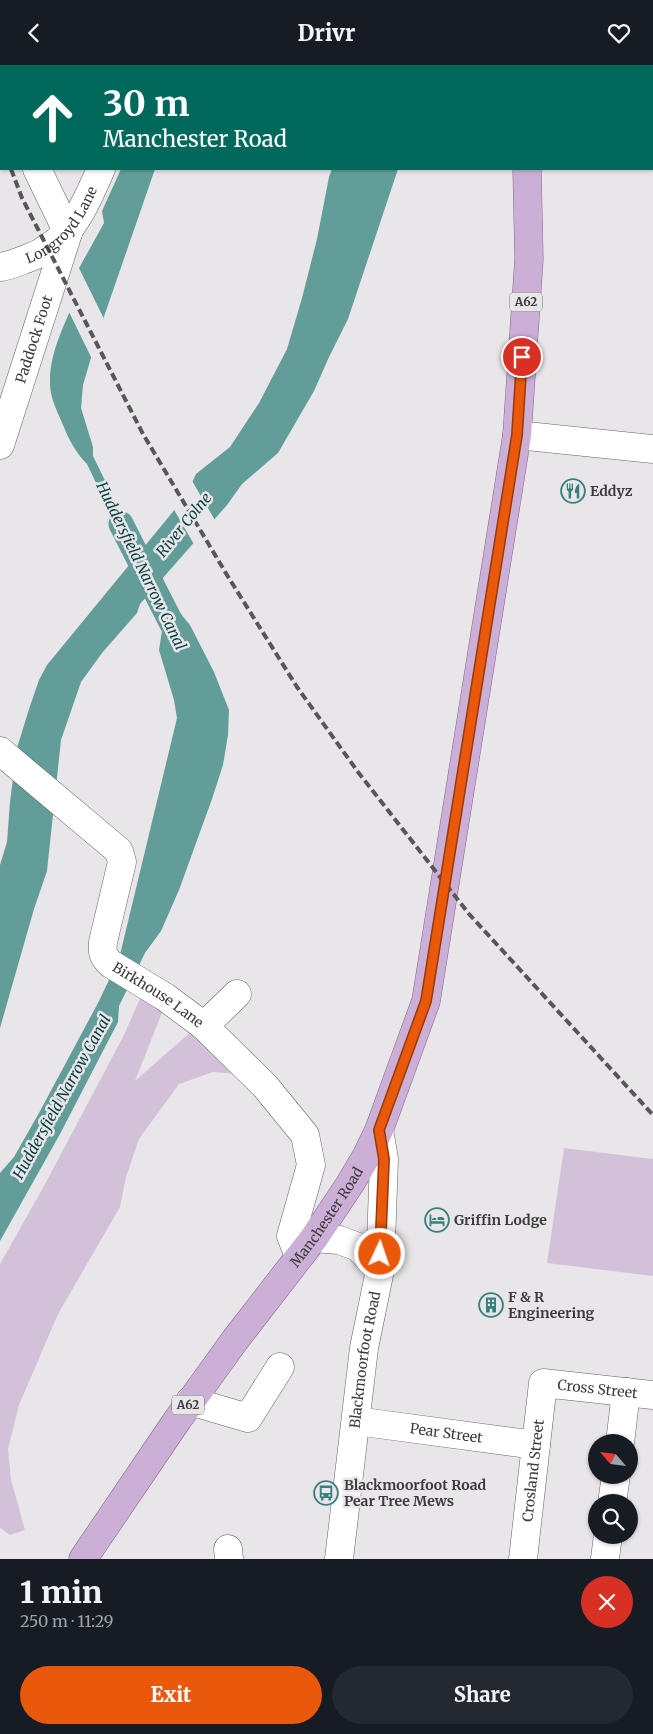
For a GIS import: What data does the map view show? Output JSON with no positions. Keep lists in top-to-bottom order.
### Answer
{
  "streets": {
    "main road": ["A62", "Manchester Road"],
    "street": [
      "Longroyd Lane",
      "Paddock Foot",
      "Birkhouse Lane",
      "Blackmoorfoot Road",
      "Cross Street",
      "Pear Street",
      "Crosland Street"
    ]
  },
  "crossings": [
    ["Longroyd Lane", "Paddock Foot"],
    ["Birkhouse Lane", "Manchester Road"],
    ["Manchester Road", "Blackmoorfoot Road"],
    ["Blackmoorfoot Road", "Pear Street"],
    ["Cross Street", "Crosland Street"],
    ["Pear Street", "Crosland Street"]
  ],
  "water": ["River Colne", "Huddersfield Narrow Canal"],
  "places": {
    "restaurant": ["Eddyz"],
    "hotel": ["Griffin Lodge"],
    "building": ["F & R Engineering"],
    "bus stop": ["Blackmoorfoot Road Pear Tree Mews"]
  },
  "north": "top left",
  "page": {
    "header": "Drivr",
    "turn": ["30 m", "Manchester Road"],
    "heading": ["1 min", "250 m · 11:29"],
    "buttons": ["Exit", "Share"]
  }
}
